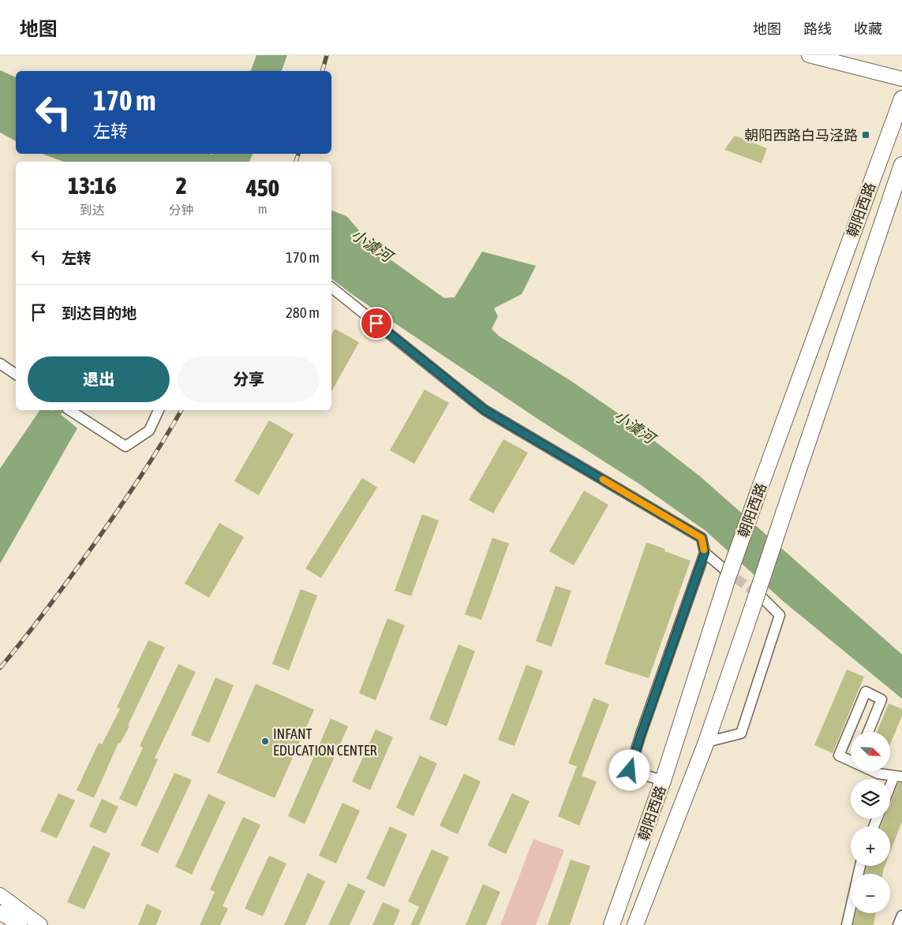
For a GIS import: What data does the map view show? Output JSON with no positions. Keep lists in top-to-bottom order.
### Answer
{
  "streets": {
    "main road": ["朝阳西路"]
  },
  "water": ["小澞河"],
  "places": {
    "transit": ["朝阳西路白马泾路"],
    "other": ["INFANT EDUCATION CENTER"]
  },
  "north": "bottom right",
  "page": {
    "header": "地图",
    "nav": ["地图", "路线", "收藏"],
    "turn": ["170 m", "左转"],
    "eta": [
      "13:16",
      "到达",
      "2",
      "分钟",
      "450",
      "m"
    ],
    "list": [
      {
        "name": "左转",
        "value": "170 m"
      },
      {
        "name": "到达目的地",
        "value": "280 m"
      }
    ],
    "buttons": ["退出", "分享"],
    "map_buttons": ["+", "−"]
  }
}
